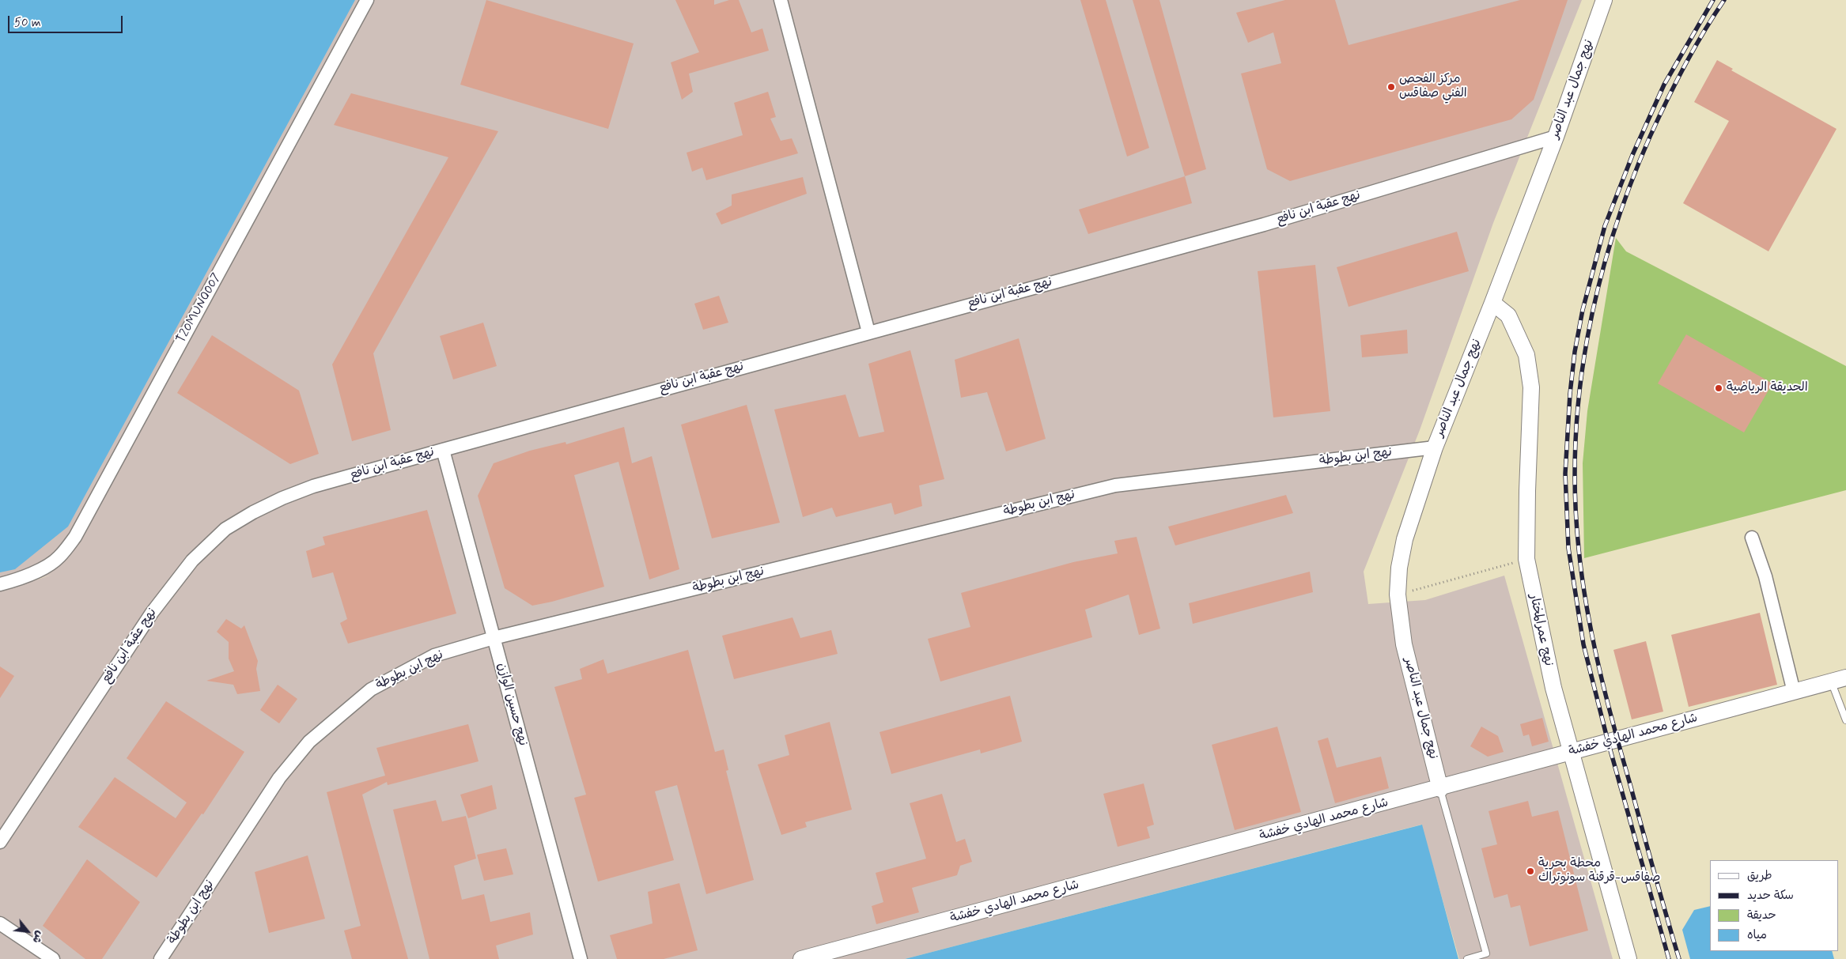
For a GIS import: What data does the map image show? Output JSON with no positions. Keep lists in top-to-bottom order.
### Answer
{
  "streets": {
    "street": [
      "نهج جمال عبد الناصر",
      "نهج عقبة ابن نافع",
      "T20MUN0007",
      "نهج ابن بطوطة",
      "نهج عمرالمختار",
      "نهج حسين الوازن",
      "شارع محمد الهادي خفشة"
    ]
  },
  "crossings": [
    ["نهج جمال عبد الناصر", "نهج عقبة ابن نافع"],
    ["نهج جمال عبد الناصر", "نهج ابن بطوطة"],
    ["نهج جمال عبد الناصر", "نهج عمرالمختار"],
    ["نهج جمال عبد الناصر", "شارع محمد الهادي خفشة"],
    ["نهج عقبة ابن نافع", "نهج حسين الوازن"],
    ["نهج ابن بطوطة", "نهج حسين الوازن"],
    ["نهج عمرالمختار", "شارع محمد الهادي خفشة"]
  ],
  "places": ["مركز الفحص الفني صفاقس", "الحديقة الرياضية", "محطة بحرية صفاقس-قرقنة سونوتراك"],
  "legend": [
    "طريق",
    "سكة حديد",
    "حديقة",
    "مياه"
  ],
  "scale_bar": "50 m",
  "north": "bottom right"
}
